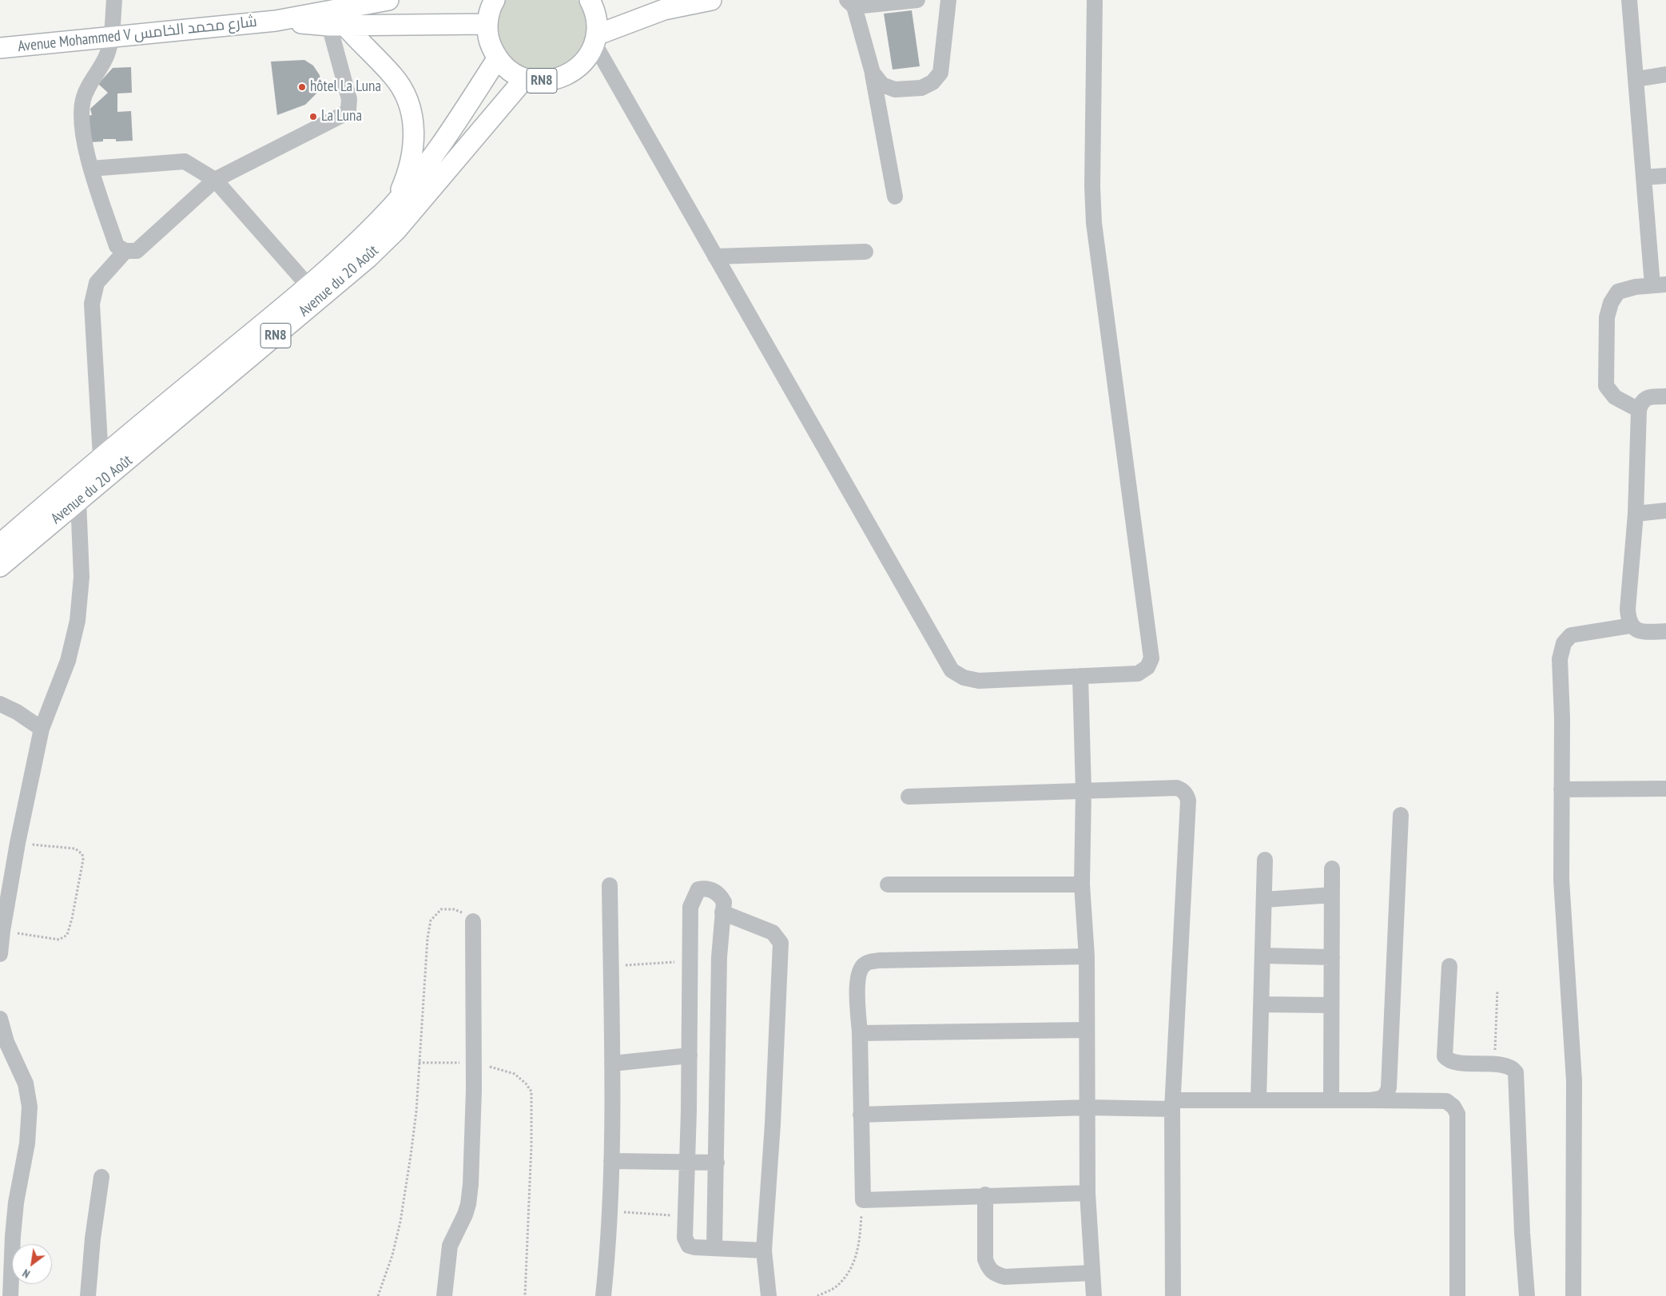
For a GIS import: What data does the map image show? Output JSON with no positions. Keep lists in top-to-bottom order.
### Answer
{
  "streets": {
    "main road": ["Avenue Mohammed V شارع محمد الخامس", "RN8", "Avenue du 20 Août"]
  },
  "crossings": [
    ["Avenue Mohammed V شارع محمد الخامس", "RN8"],
    ["RN8", "Avenue du 20 Août"]
  ],
  "places": ["hôtel La Luna", "La Luna"],
  "north": "bottom left"
}
